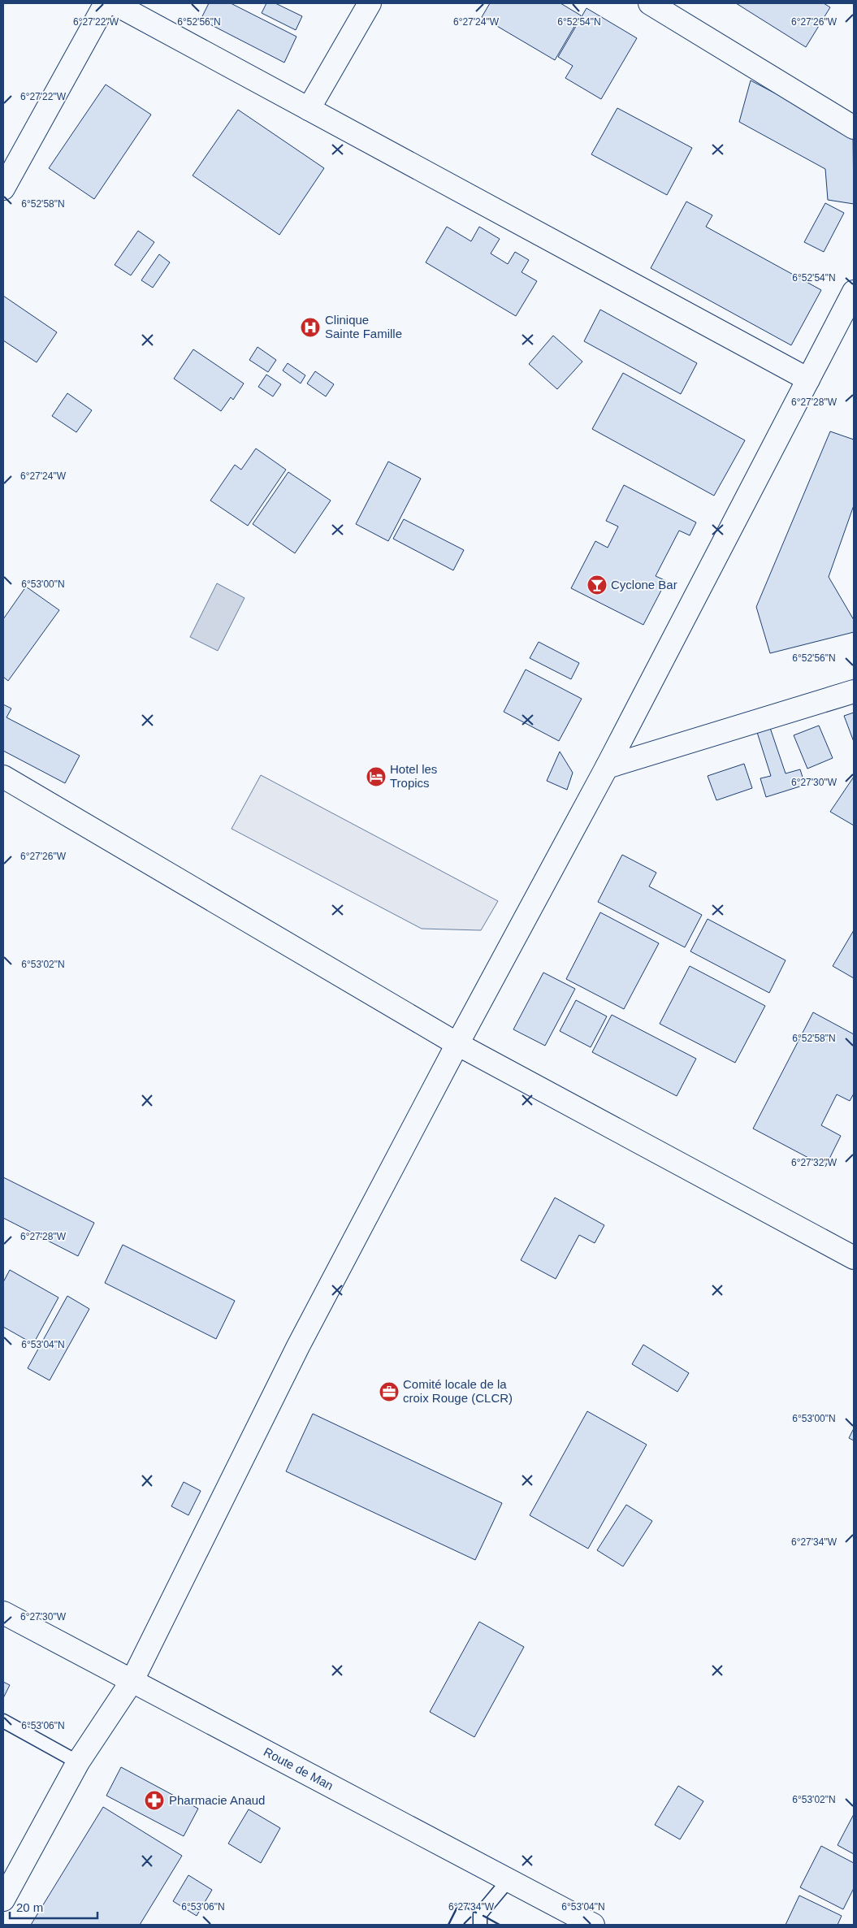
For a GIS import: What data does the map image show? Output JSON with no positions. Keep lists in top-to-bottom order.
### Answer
{
  "streets": {
    "main road": ["Route de Man"]
  },
  "places": {
    "hospital": ["Clinique Sainte Famille"],
    "bar": ["Cyclone Bar"],
    "hotel": ["Hotel les Tropics"],
    "office": ["Comité locale de la croix Rouge (CLCR)"],
    "pharmacy": ["Pharmacie Anaud"]
  },
  "scale_bar": "20 m",
  "coordinates": [
    "6°27'22\"W",
    "6°52'56\"N",
    "6°27'24\"W",
    "6°52'54\"N",
    "6°27'26\"W",
    "6°52'58\"N",
    "6°27'28\"W",
    "6°53'00\"N",
    "6°27'30\"W",
    "6°53'02\"N",
    "6°27'32\"W",
    "6°53'04\"N",
    "6°27'34\"W",
    "6°53'06\"N"
  ]
}
